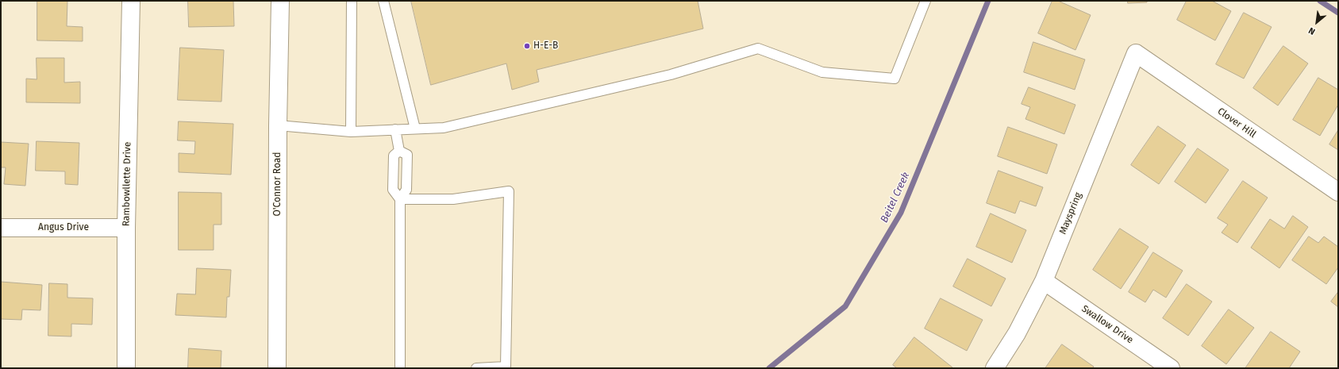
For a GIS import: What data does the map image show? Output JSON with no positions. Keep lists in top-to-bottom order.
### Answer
{
  "streets": {
    "street": [
      "Clover Hill",
      "Rambowllette Drive",
      "O'Connor Road",
      "Mayspring",
      "Angus Drive",
      "Swallow Drive"
    ]
  },
  "crossings": [
    ["Clover Hill", "Mayspring"],
    ["Rambowllette Drive", "Angus Drive"],
    ["Mayspring", "Swallow Drive"]
  ],
  "water": ["Beitel Creek"],
  "places": ["H-E-B"],
  "north": "bottom left"
}
